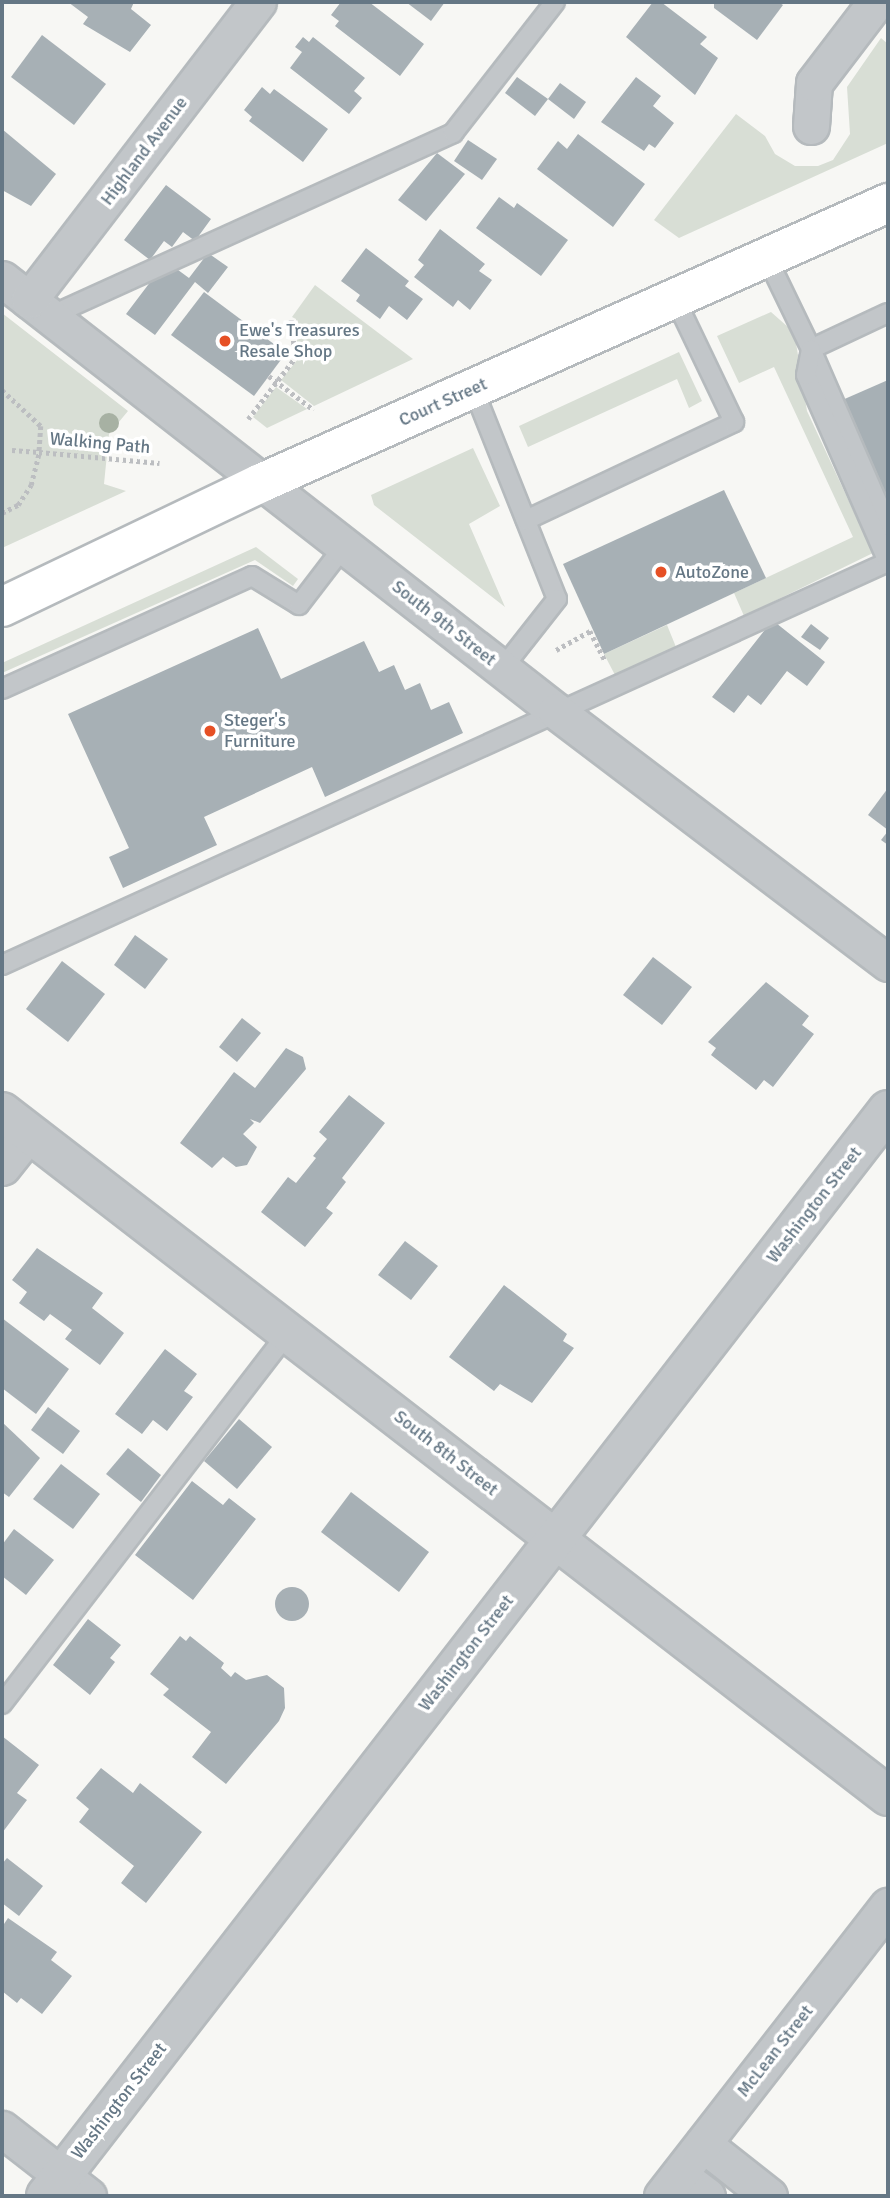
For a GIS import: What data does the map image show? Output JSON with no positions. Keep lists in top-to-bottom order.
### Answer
{
  "streets": {
    "main road": ["Court Street"],
    "street": [
      "Highland Avenue",
      "South 9th Street",
      "Washington Street",
      "South 8th Street",
      "McLean Street"
    ],
    "path": ["Walking Path"]
  },
  "crossings": [
    ["Highland Avenue", "South 9th Street"],
    ["Court Street", "South 9th Street"],
    ["Washington Street", "South 8th Street"]
  ],
  "places": ["Ewe's Treasures Resale Shop", "AutoZone", "Steger's Furniture"]
}
